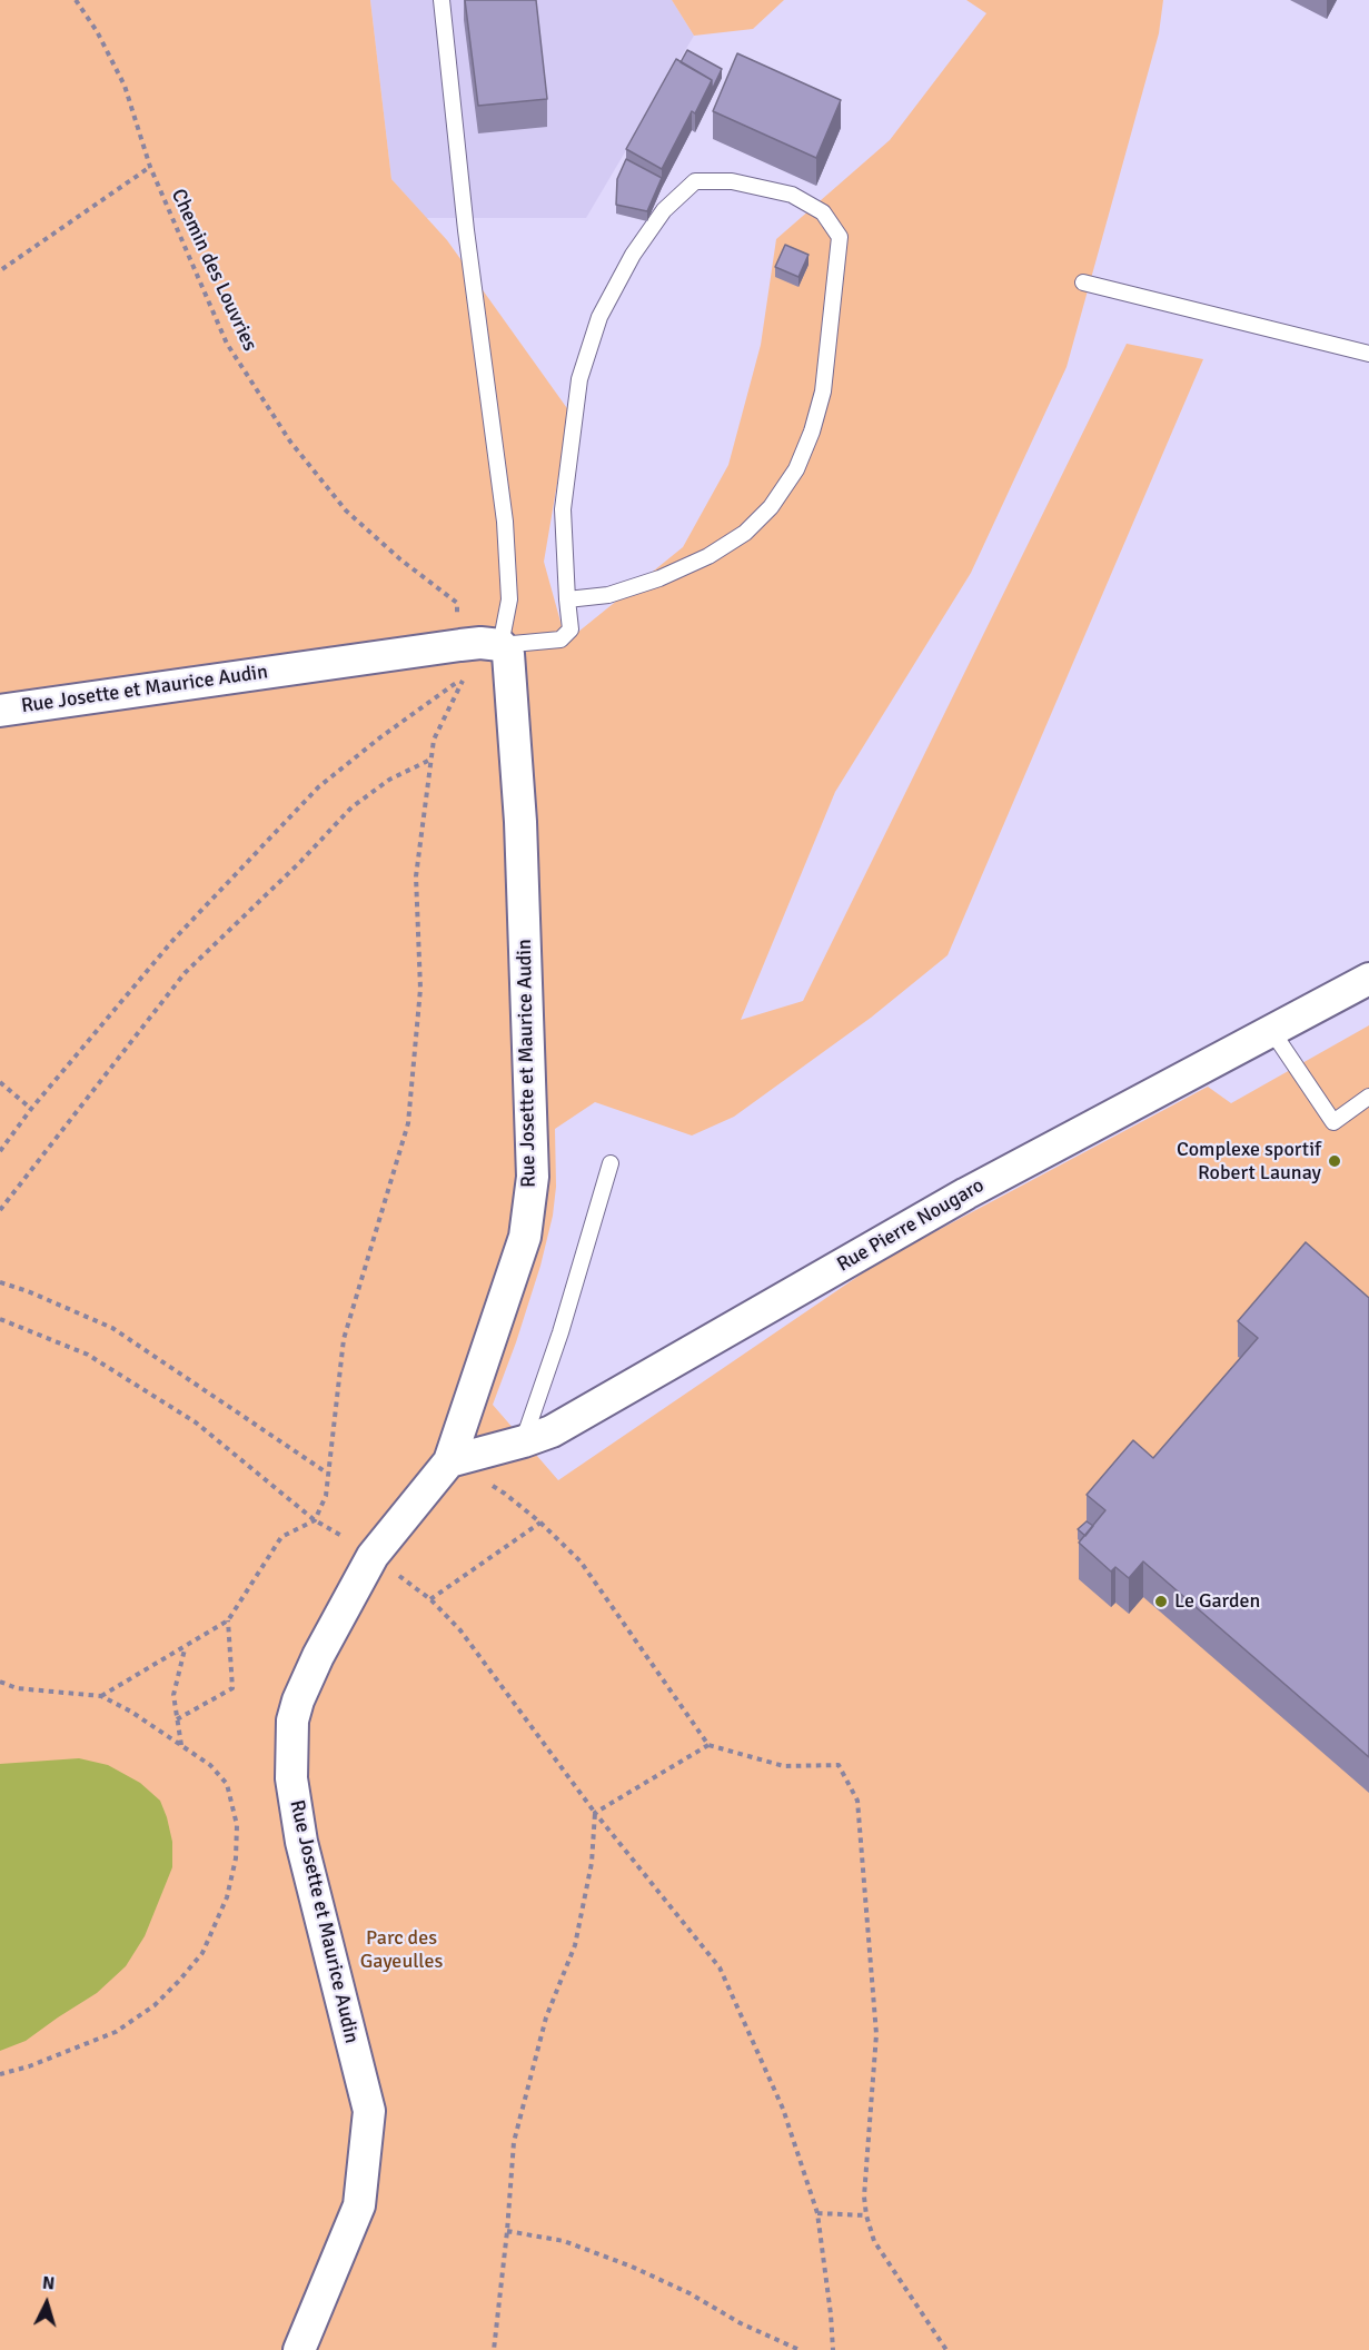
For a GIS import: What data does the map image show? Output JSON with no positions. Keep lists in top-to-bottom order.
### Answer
{
  "streets": {
    "street": ["Rue Josette et Maurice Audin", "Rue Pierre Nougaro"],
    "path": ["Chemin des Louvries"]
  },
  "crossings": [
    ["Chemin des Louvries", "Rue Josette et Maurice Audin"],
    ["Rue Josette et Maurice Audin", "Rue Pierre Nougaro"]
  ],
  "parks": ["Parc des Gayeulles"],
  "places": ["Complexe sportif Robert Launay", "Le Garden"],
  "north": "top"
}
